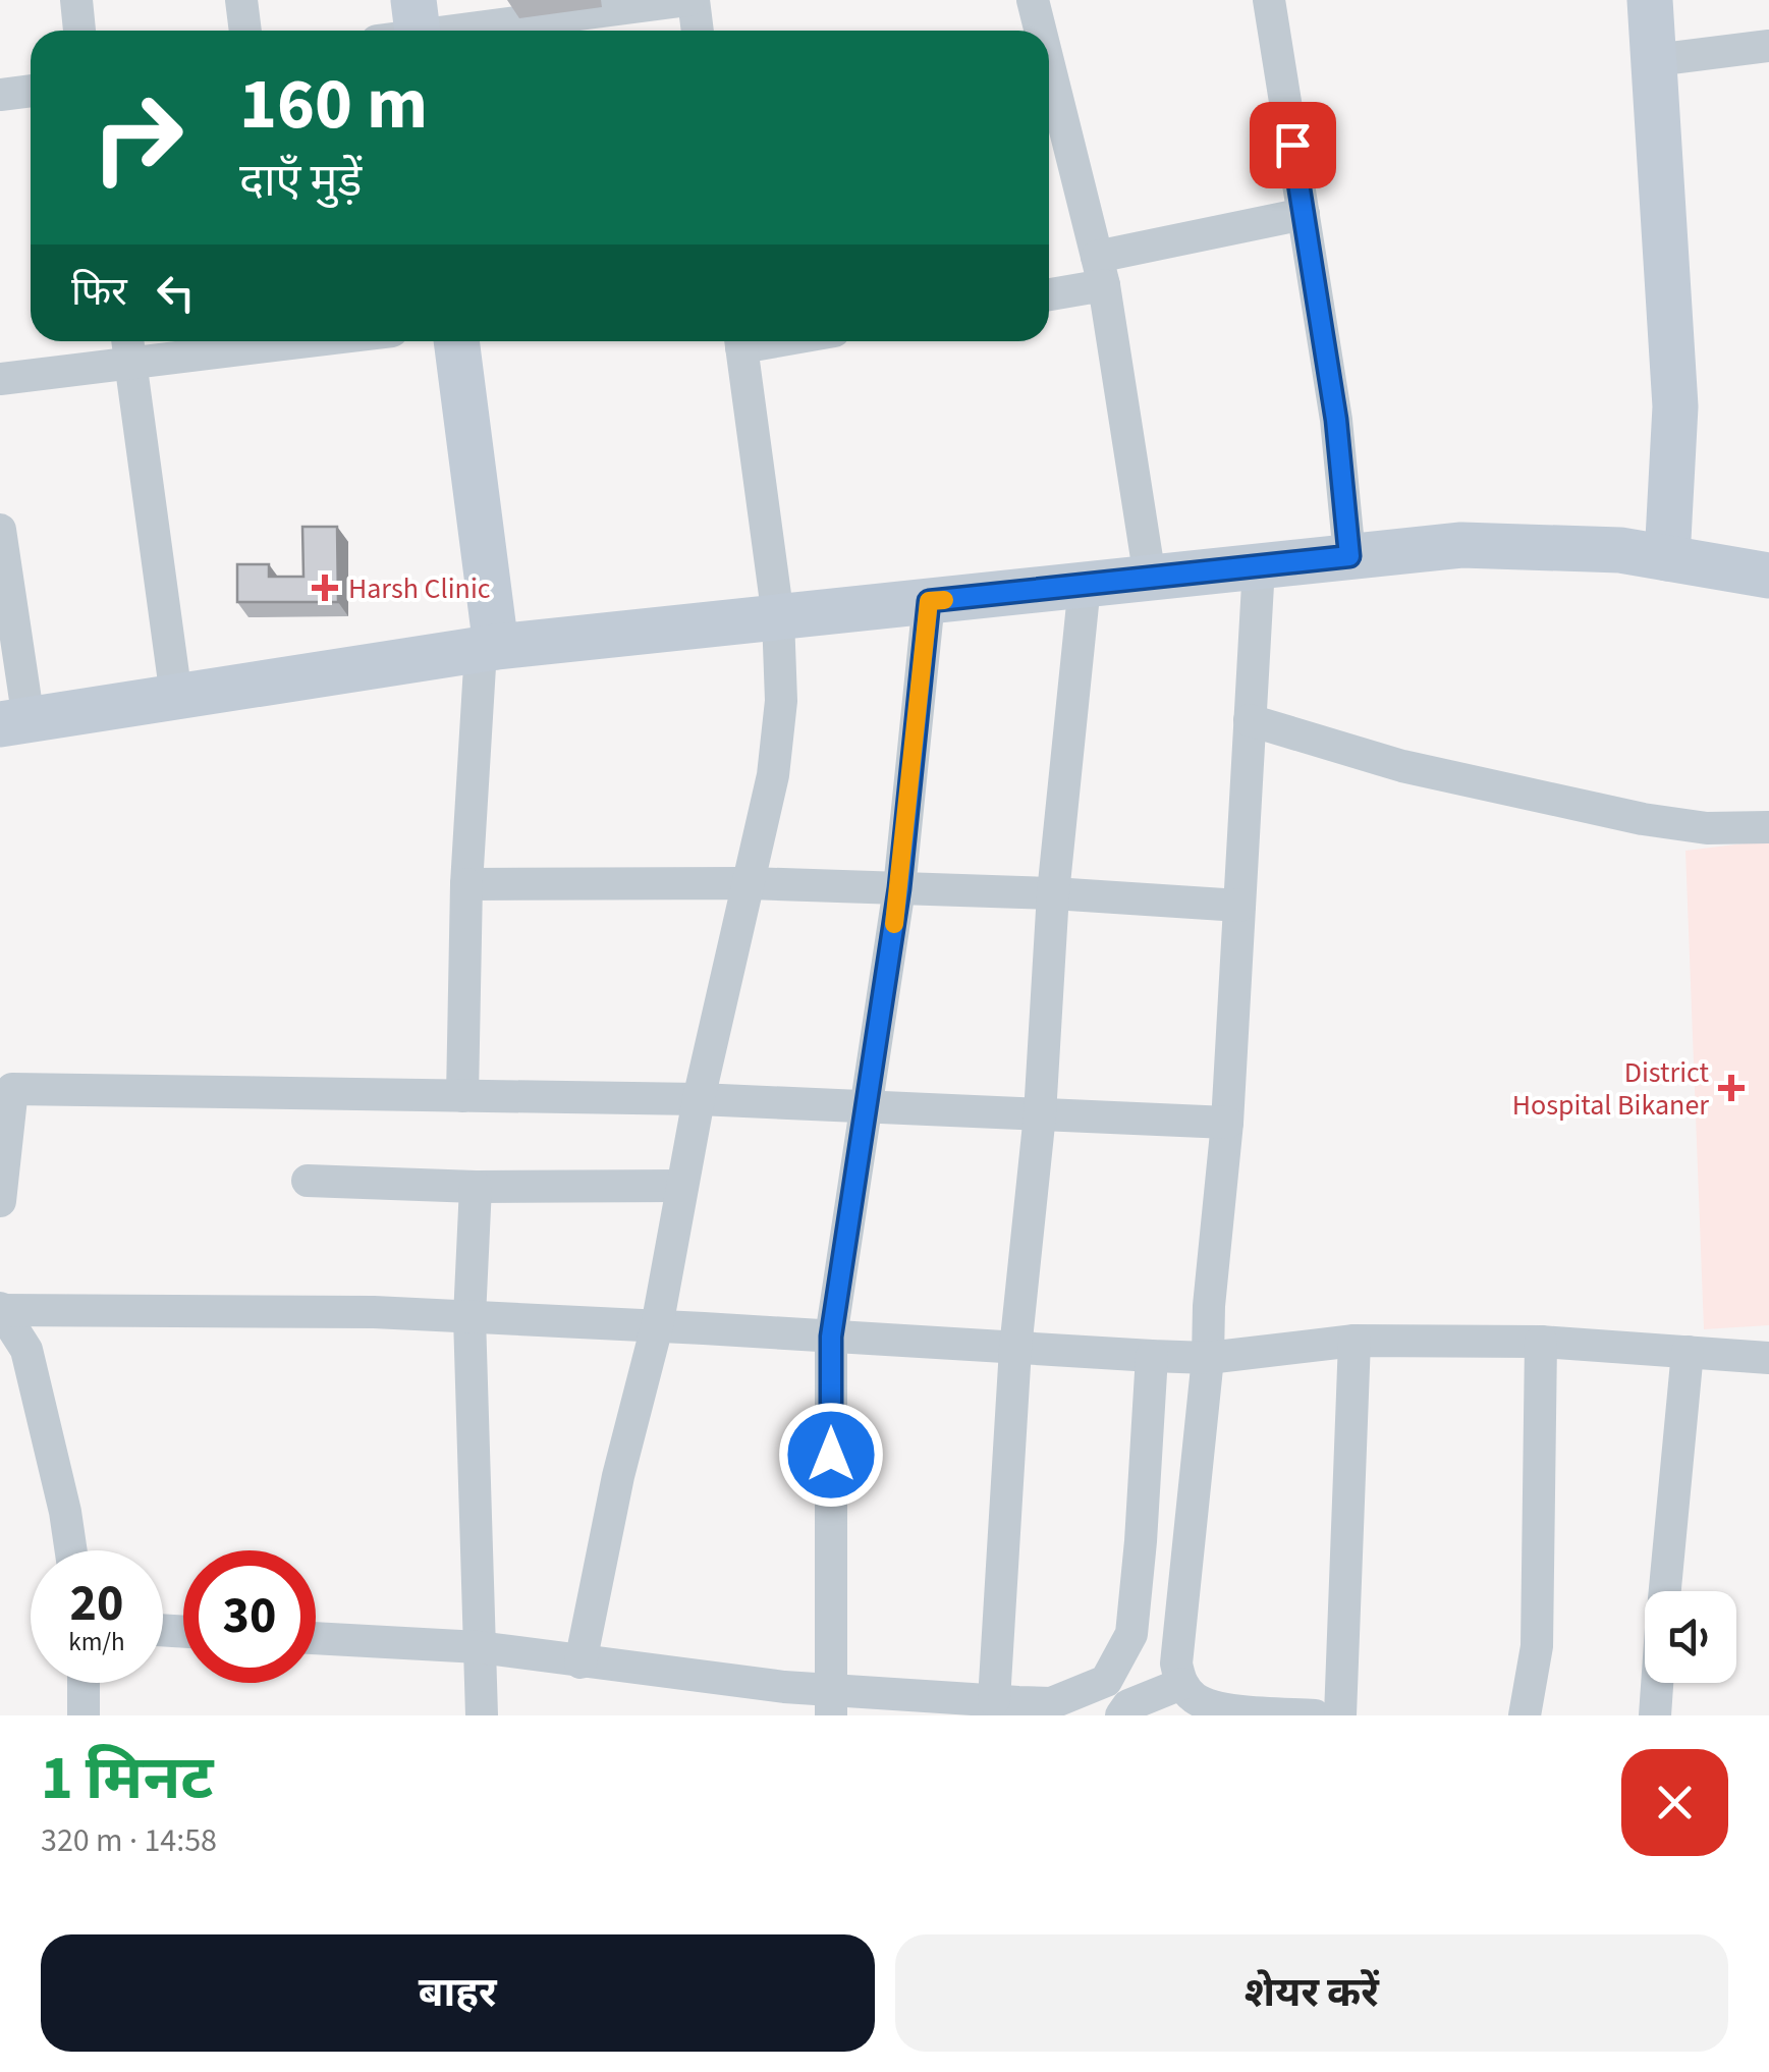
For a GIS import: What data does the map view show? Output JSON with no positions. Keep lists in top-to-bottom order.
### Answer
{
  "places": {
    "health": ["Harsh Clinic", "District Hospital Bikaner"]
  },
  "page": {
    "turn": ["160 m", "दाएँ मुड़ें"],
    "then": "फिर",
    "speed": "20 km/h",
    "limit": "30",
    "heading": ["1 मिनट", "320 m · 14:58"],
    "buttons": ["बाहर", "शेयर करें"]
  }
}
